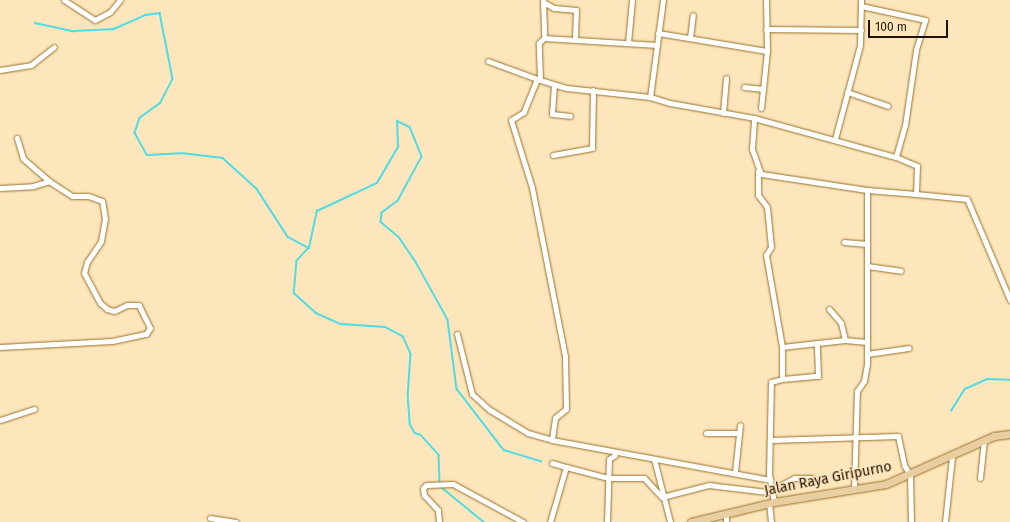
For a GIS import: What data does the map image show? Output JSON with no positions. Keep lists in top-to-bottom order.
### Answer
{
  "streets": {
    "main road": ["Jalan Raya Giripurno"]
  },
  "scale_bar": "100 m"
}
